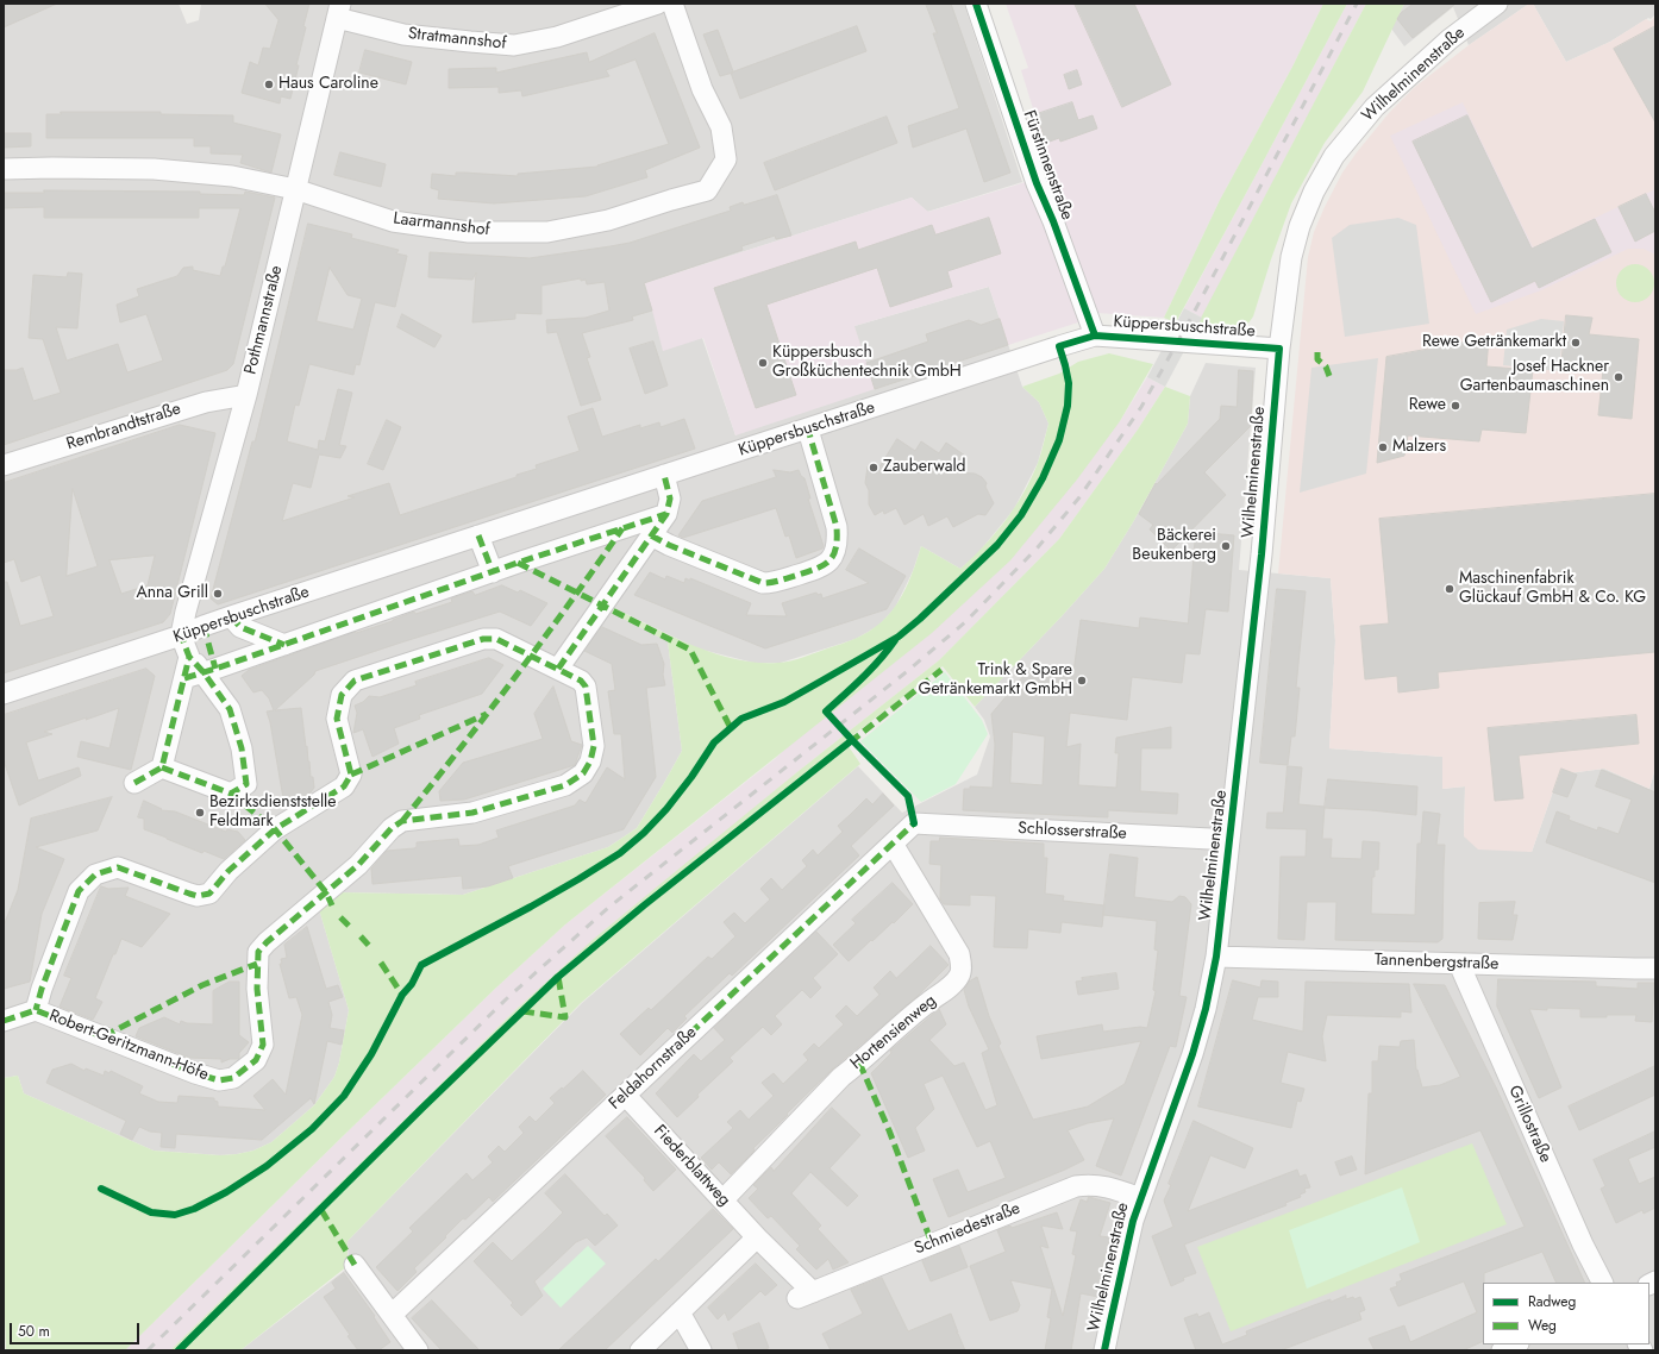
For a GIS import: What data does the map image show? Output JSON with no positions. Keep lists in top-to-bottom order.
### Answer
{
  "streets": {
    "street": [
      "Stratmannshof",
      "Wilhelminenstraße",
      "Fürstinnenstraße",
      "Laarmannshof",
      "Pothmannstraße",
      "Küppersbuschstraße",
      "Rembrandtstraße",
      "Schlosserstraße",
      "Tannenbergstraße",
      "Hortensienweg",
      "Robert-Geritzmann-Höfe",
      "Feldahornstraße",
      "Grillostraße",
      "Fiederblattweg",
      "Schmiedestraße"
    ]
  },
  "crossings": [
    ["Stratmannshof", "Pothmannstraße"],
    ["Wilhelminenstraße", "Küppersbuschstraße"],
    ["Wilhelminenstraße", "Schlosserstraße"],
    ["Wilhelminenstraße", "Tannenbergstraße"],
    ["Wilhelminenstraße", "Schmiedestraße"],
    ["Fürstinnenstraße", "Küppersbuschstraße"],
    ["Laarmannshof", "Pothmannstraße"],
    ["Pothmannstraße", "Küppersbuschstraße"],
    ["Pothmannstraße", "Rembrandtstraße"],
    ["Schlosserstraße", "Feldahornstraße"],
    ["Tannenbergstraße", "Grillostraße"],
    ["Hortensienweg", "Feldahornstraße"],
    ["Hortensienweg", "Fiederblattweg"],
    ["Feldahornstraße", "Fiederblattweg"],
    ["Fiederblattweg", "Schmiedestraße"]
  ],
  "places": [
    "Haus Caroline",
    "Rewe Getränkemarkt",
    "Küppersbusch Großküchentechnik GmbH",
    "Josef Hackner Gartenbaumaschinen",
    "Rewe",
    "Malzers",
    "Zauberwald",
    "Bäckerei Beukenberg",
    "Maschinenfabrik Glückauf GmbH & Co. KG",
    "Anna Grill",
    "Trink & Spare Getränkemarkt GmbH",
    "Bezirksdienststelle Feldmark"
  ],
  "legend": ["Radweg", "Weg"],
  "scale_bar": "50 m"
}
